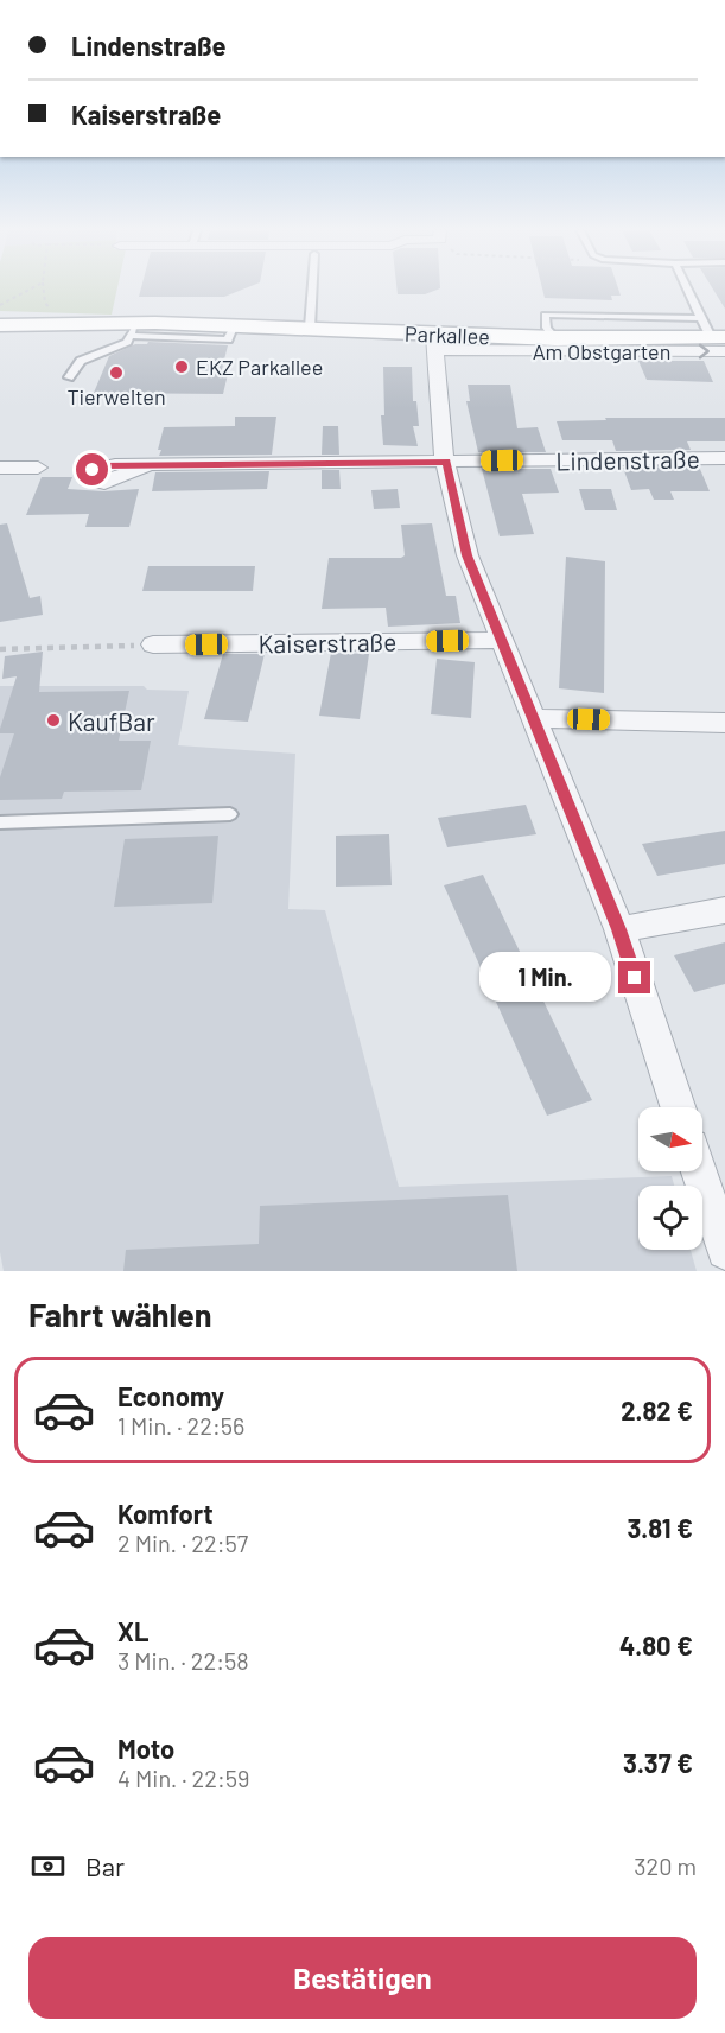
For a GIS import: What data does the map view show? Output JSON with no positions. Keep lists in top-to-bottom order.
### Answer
{
  "streets": {
    "street": [
      "Parkallee",
      "Am Obstgarten",
      "Lindenstraße",
      "Kaiserstraße"
    ]
  },
  "crossings": [
    ["Parkallee", "Am Obstgarten"]
  ],
  "one_way": ["Am Obstgarten"],
  "places": ["EKZ Parkallee", "Tierwelten", "KaufBar"],
  "north": "right",
  "page": {
    "banner": ["Lindenstraße", "Kaiserstraße"],
    "bubble": "1 Min.",
    "heading": "Fahrt wählen",
    "list": [
      {
        "name": "Economy",
        "note": "1 Min. · 22:56",
        "value": "2.82 €"
      },
      {
        "name": "Komfort",
        "note": "2 Min. · 22:57",
        "value": "3.81 €"
      },
      {
        "name": "XL",
        "note": "3 Min. · 22:58",
        "value": "4.80 €"
      },
      {
        "name": "Moto",
        "note": "4 Min. · 22:59",
        "value": "3.37 €"
      }
    ],
    "pay": ["Bar", "320 m"],
    "buttons": "Bestätigen"
  }
}
